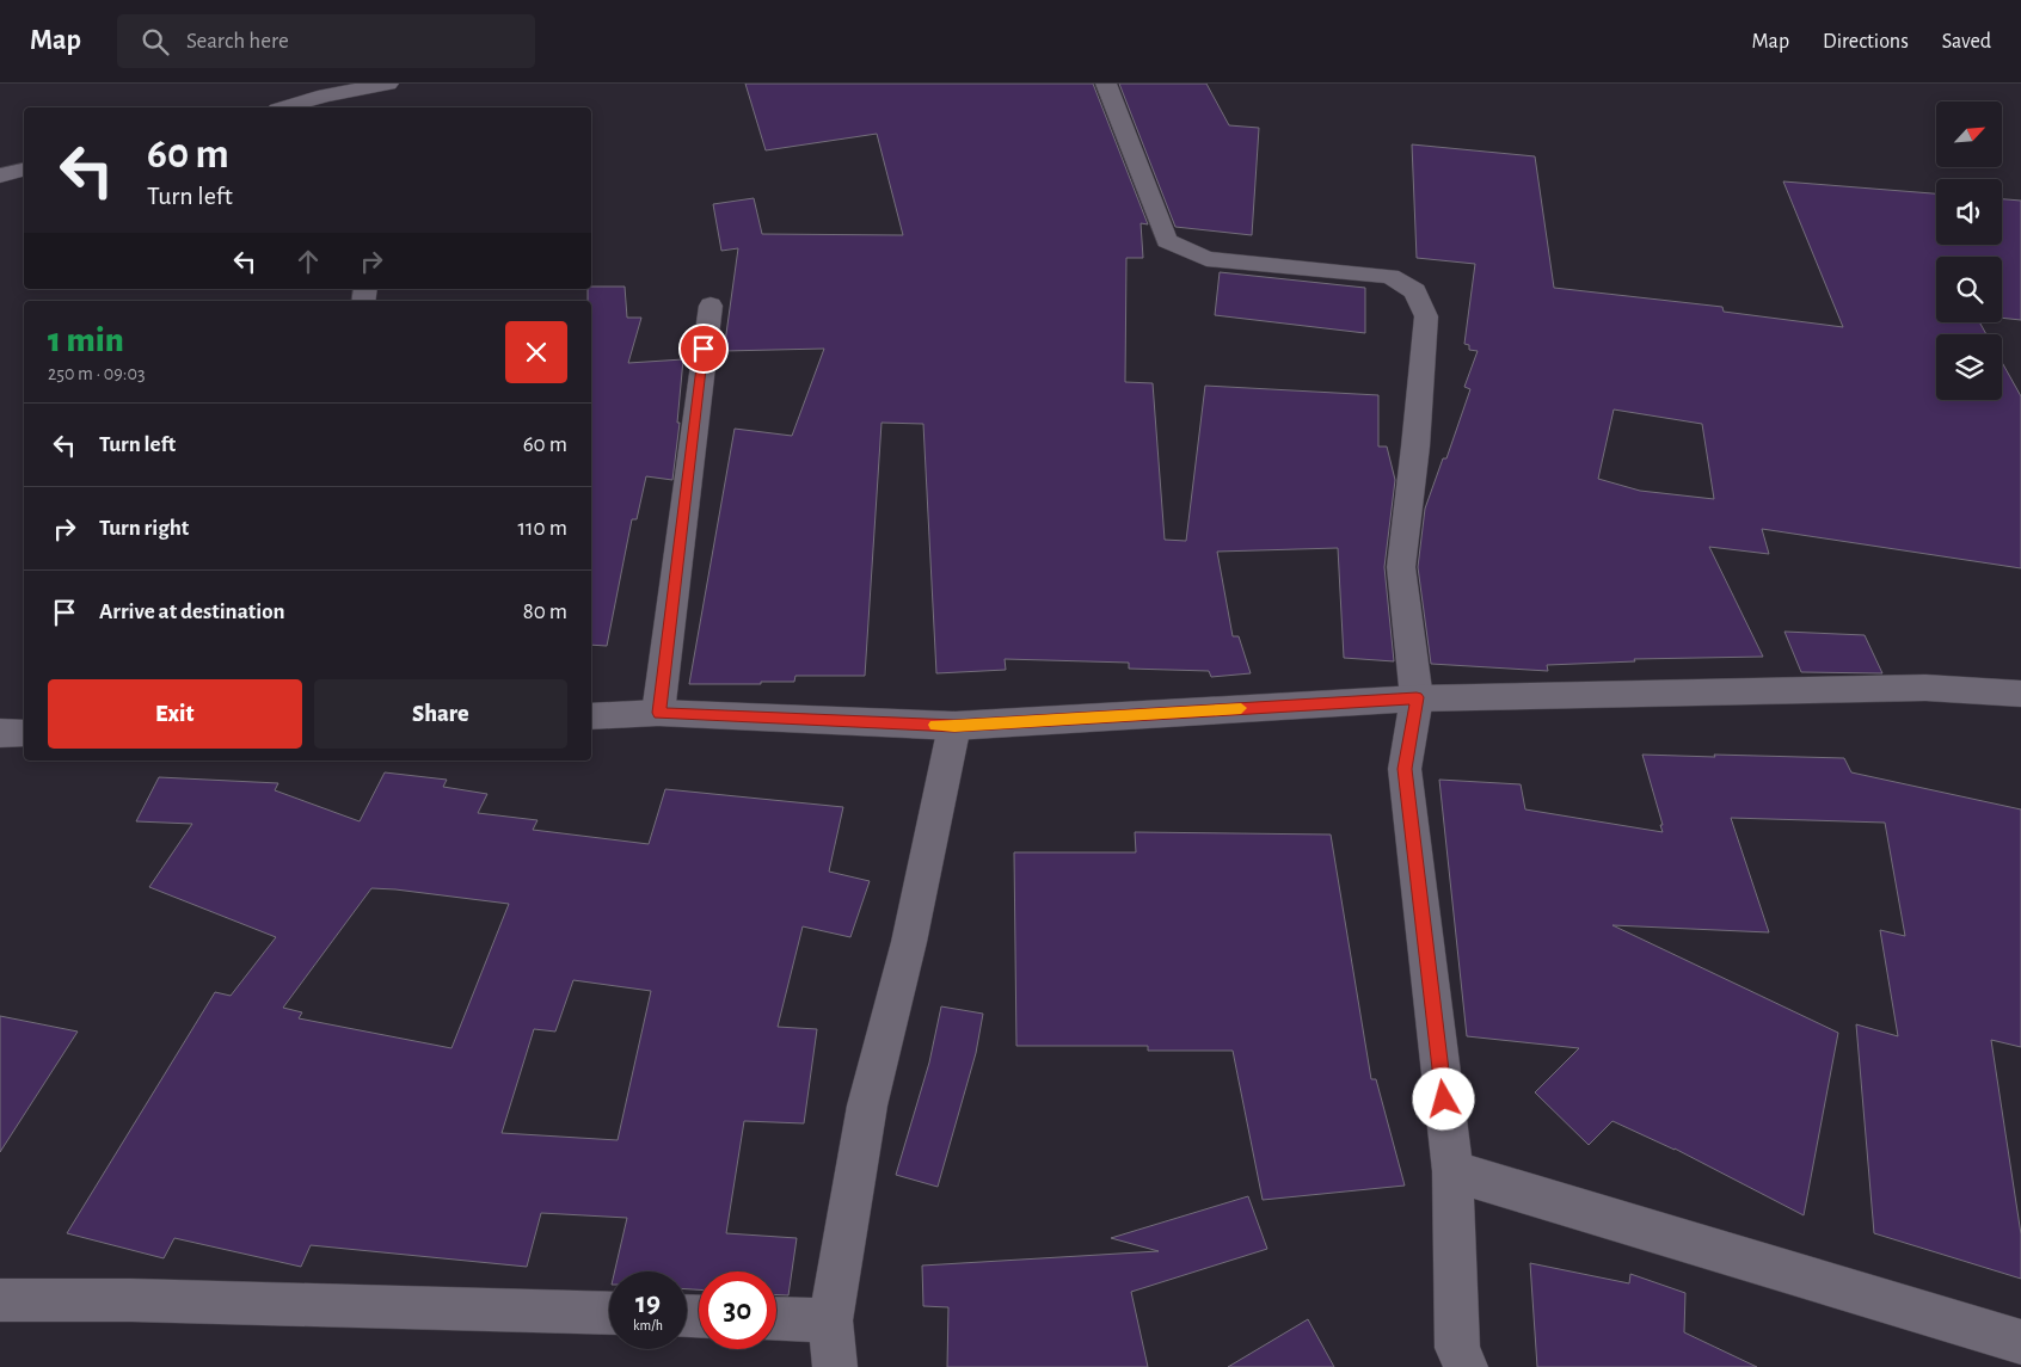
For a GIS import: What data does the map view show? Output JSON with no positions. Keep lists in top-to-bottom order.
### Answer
{
  "north": "top right",
  "page": {
    "header": "Map",
    "search": "Search here",
    "nav": ["Map", "Directions", "Saved"],
    "turn": ["60 m", "Turn left"],
    "heading": ["1 min", "250 m · 09:03"],
    "list": [
      {
        "name": "Turn left",
        "value": "60 m"
      },
      {
        "name": "Turn right",
        "value": "110 m"
      },
      {
        "name": "Arrive at destination",
        "value": "80 m"
      }
    ],
    "buttons": ["Exit", "Share"],
    "speed": "19 km/h",
    "limit": "30"
  }
}
